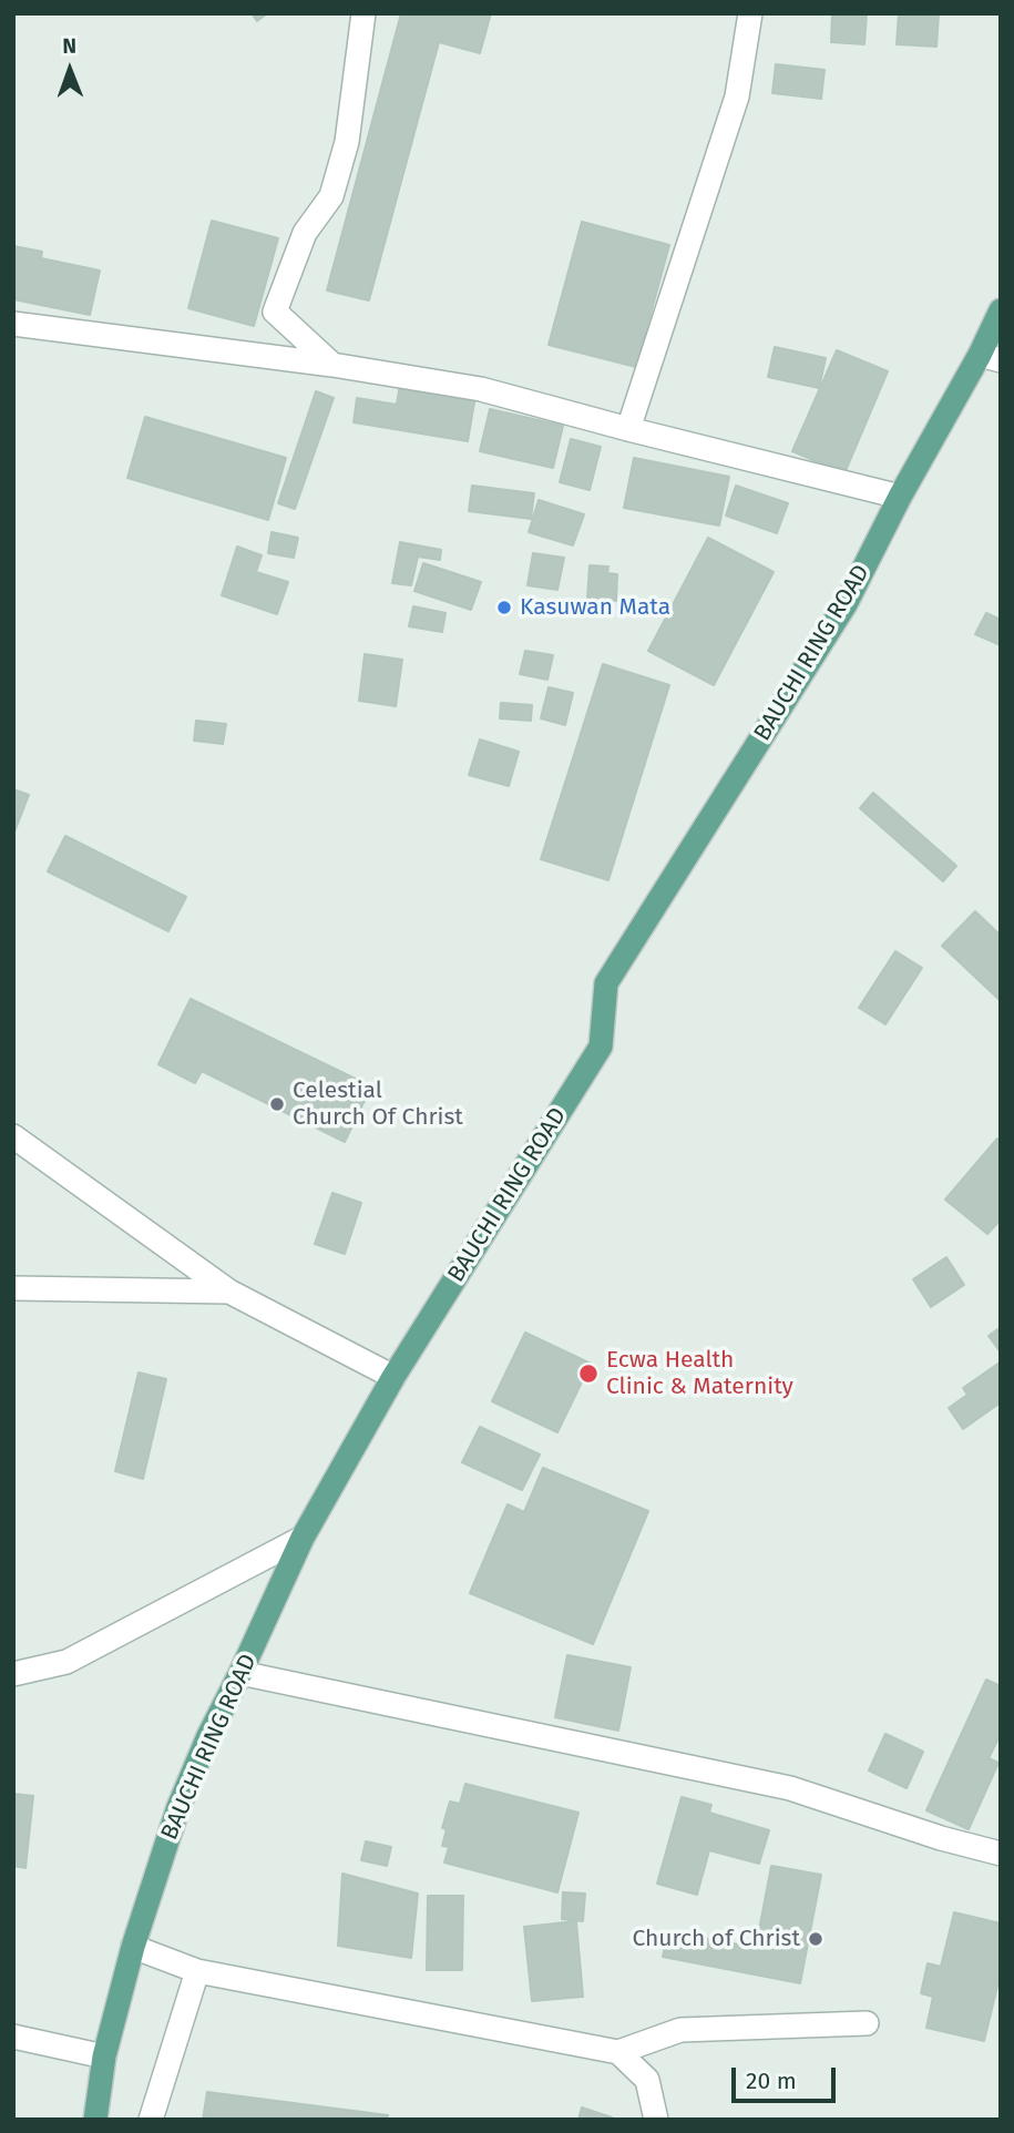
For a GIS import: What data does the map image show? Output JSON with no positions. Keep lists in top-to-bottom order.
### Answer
{
  "streets": {
    "main road": ["BAUCHI RING ROAD"]
  },
  "places": [
    "Kasuwan Mata",
    "Celestial Church Of Christ",
    "Ecwa Health Clinic & Maternity",
    "Church of Christ"
  ],
  "scale_bar": "20 m",
  "north": "top"
}
